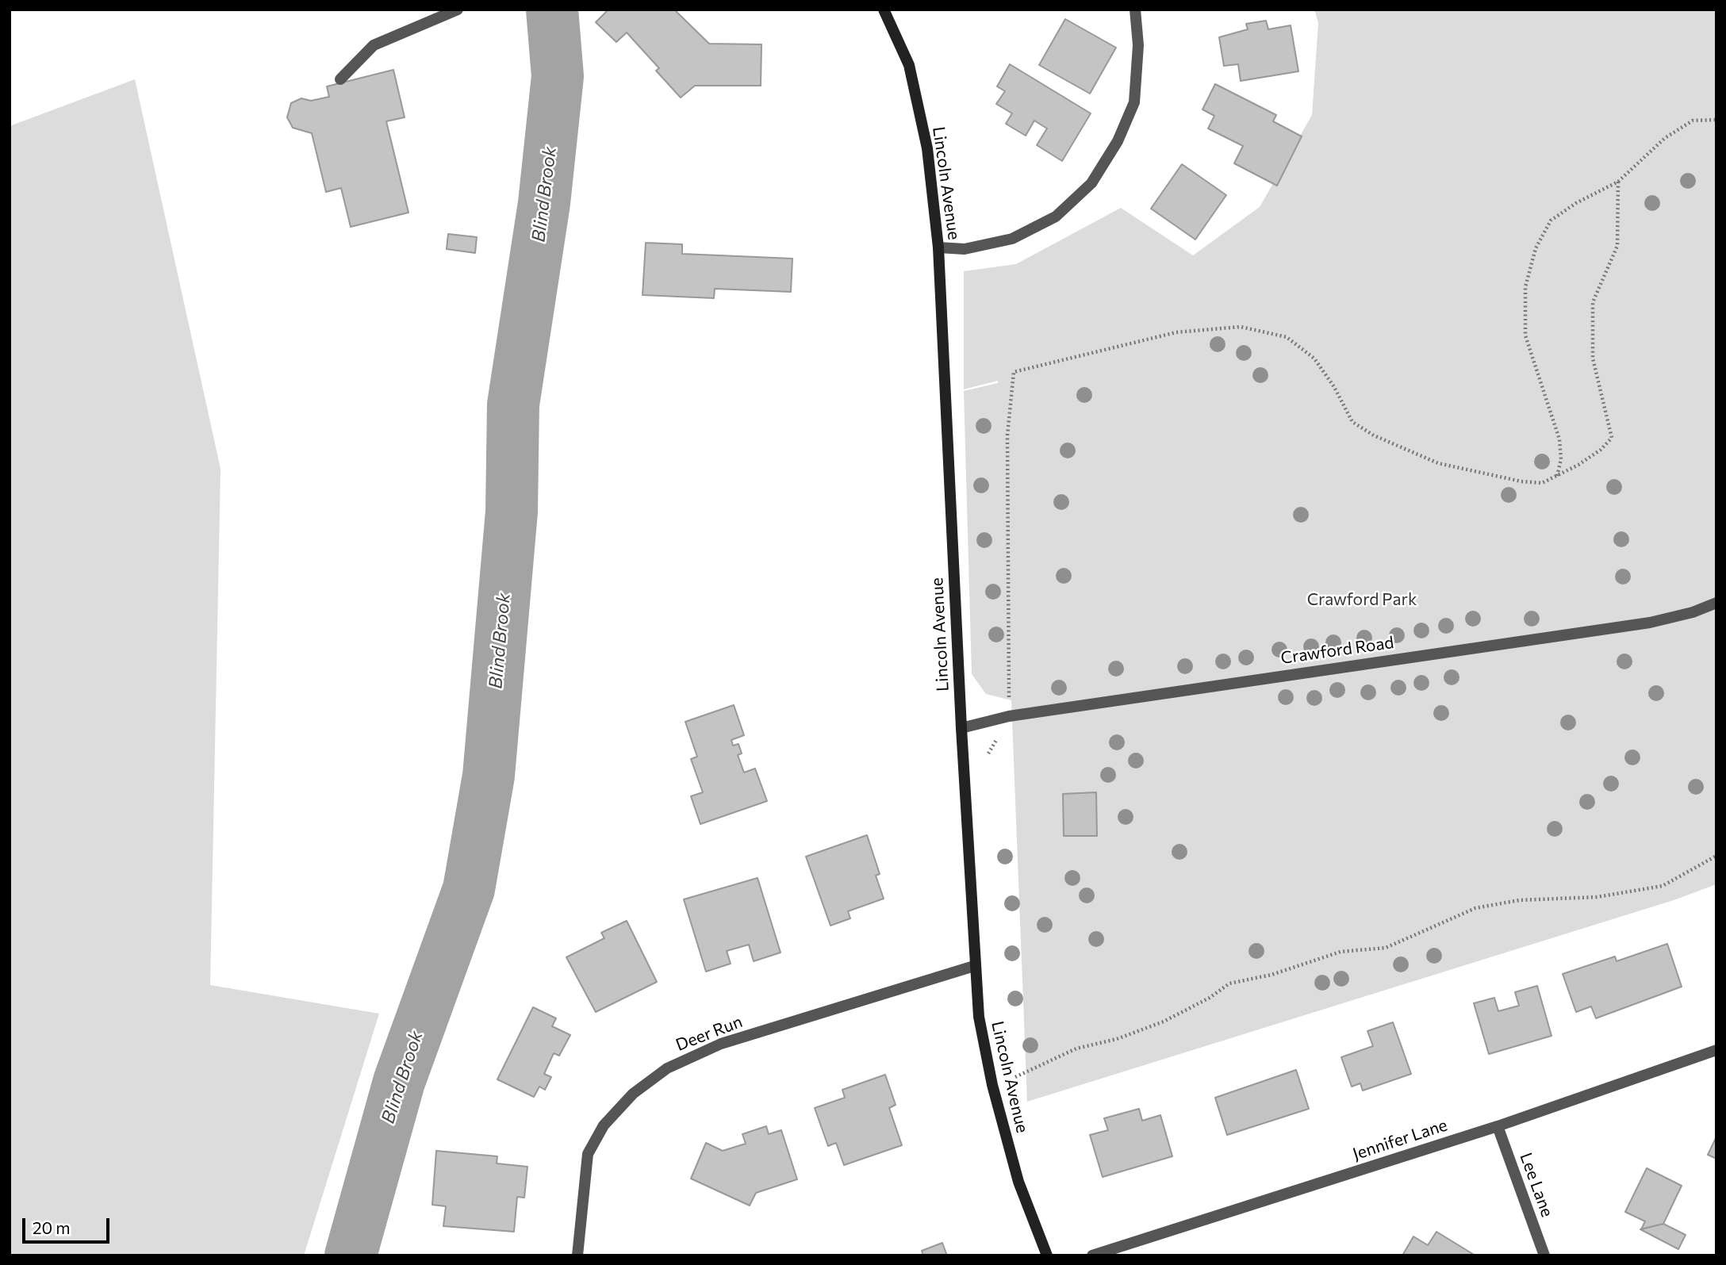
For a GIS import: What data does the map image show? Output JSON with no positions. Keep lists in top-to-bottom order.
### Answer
{
  "streets": {
    "street": [
      "Lincoln Avenue",
      "Crawford Road",
      "Deer Run",
      "Jennifer Lane",
      "Lee Lane"
    ]
  },
  "crossings": [
    ["Lincoln Avenue", "Crawford Road"],
    ["Lincoln Avenue", "Deer Run"],
    ["Jennifer Lane", "Lee Lane"]
  ],
  "water": ["Blind Brook"],
  "parks": ["Crawford Park"],
  "scale_bar": "20 m"
}
